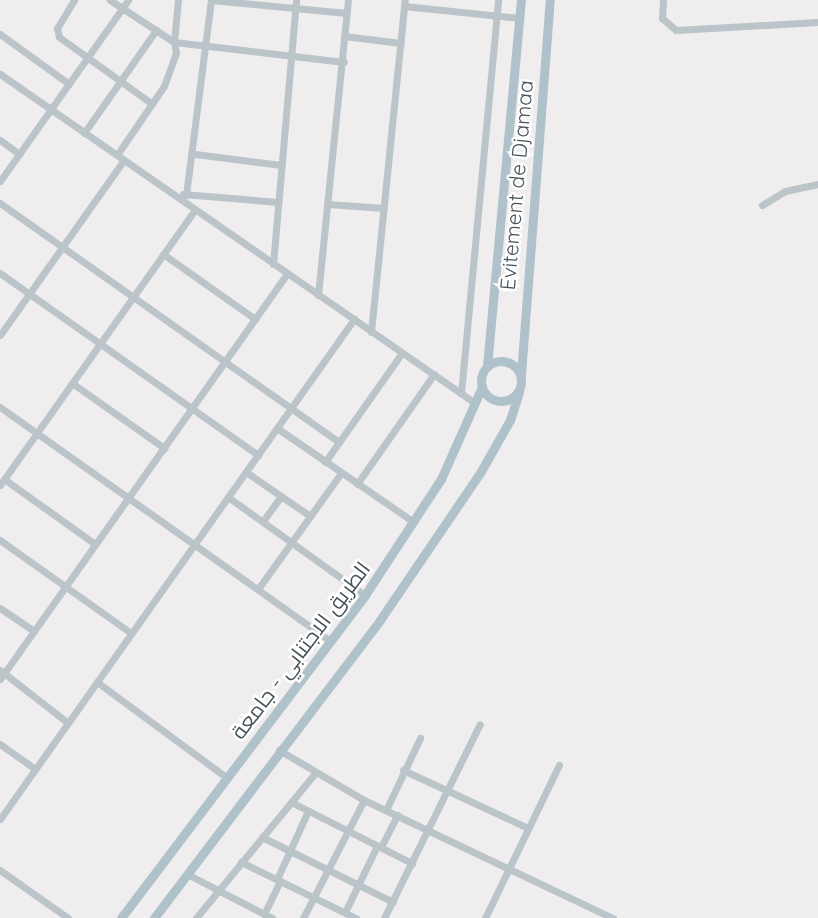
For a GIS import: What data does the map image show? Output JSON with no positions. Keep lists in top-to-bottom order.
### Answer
{
  "streets": {
    "main road": ["Evitement de Djamaa", "الطريق الاجتنابي - جامعة"]
  },
  "crossings": [
    ["Evitement de Djamaa", "الطريق الاجتنابي - جامعة"]
  ]
}
